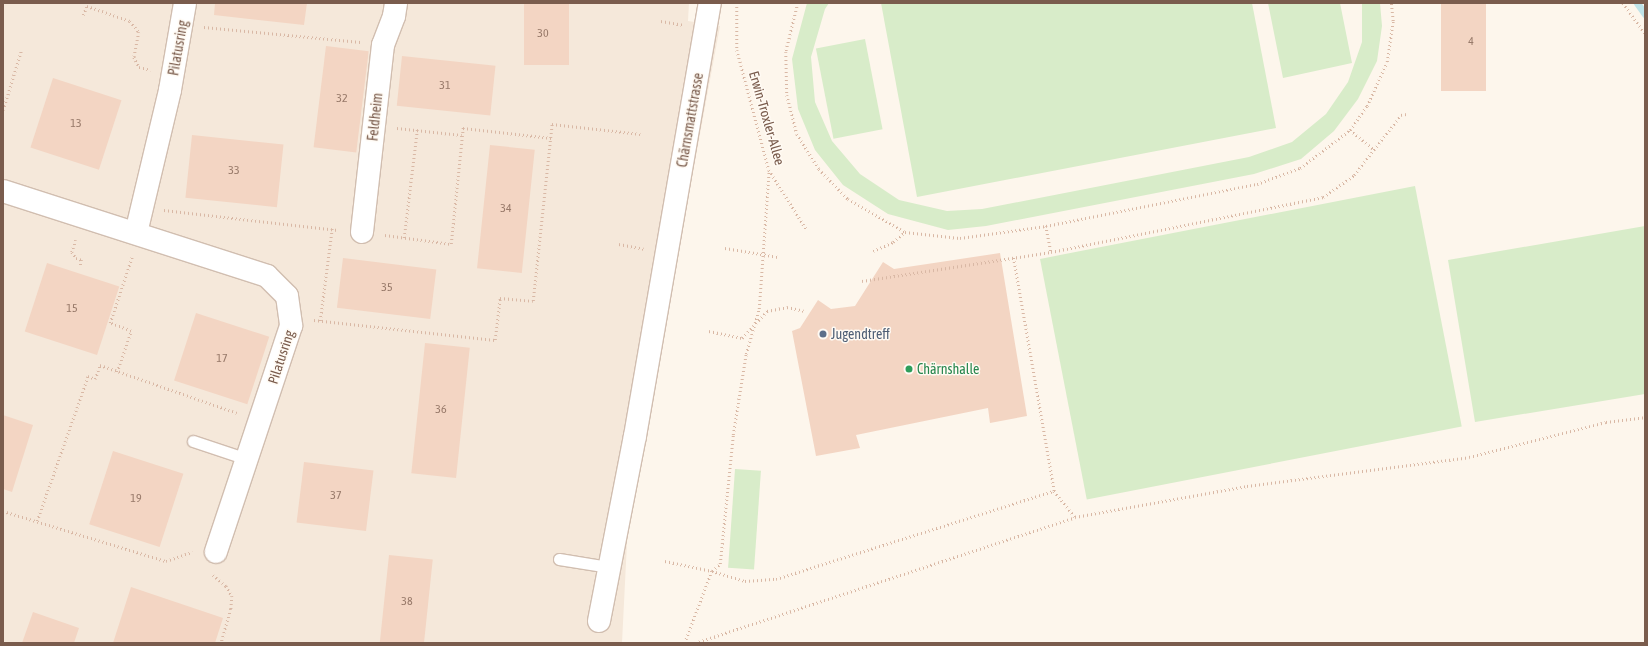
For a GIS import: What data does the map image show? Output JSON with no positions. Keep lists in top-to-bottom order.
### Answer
{
  "streets": {
    "street": ["Pilatusring", "Feldheim", "Chärnsmattstrasse"],
    "path": ["Erwin-Troxler-Allee"]
  },
  "places": ["Jugendtreff", "Chärnshalle"],
  "house_numbers": [
    "30",
    "4",
    "31",
    "32",
    "13",
    "33",
    "34",
    "35",
    "15",
    "17",
    "36",
    "37",
    "19",
    "38"
  ]
}
